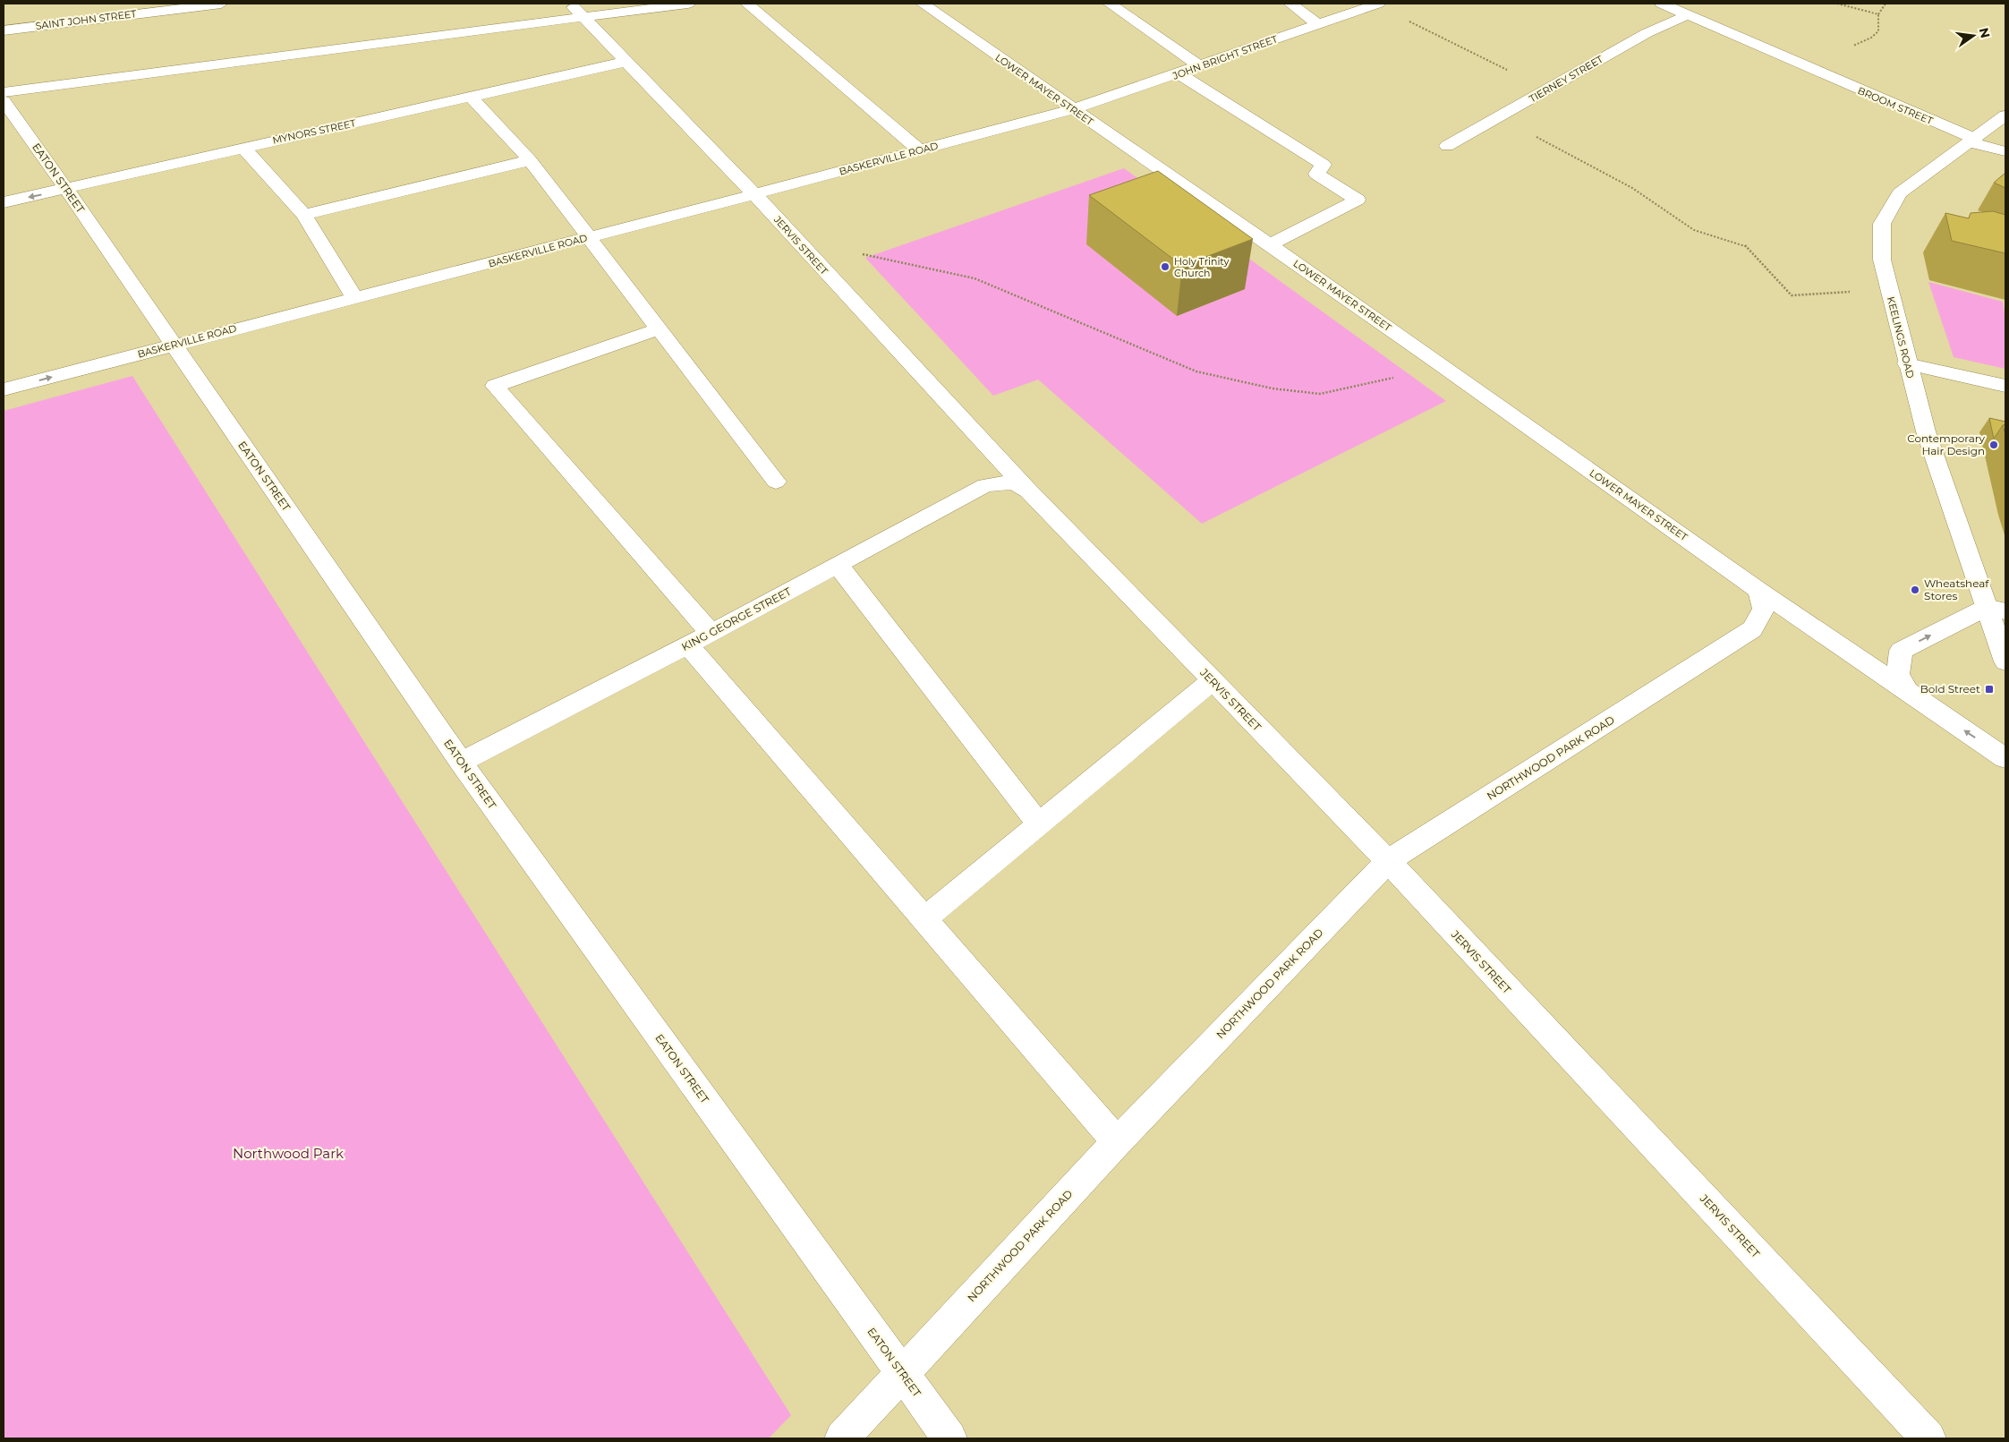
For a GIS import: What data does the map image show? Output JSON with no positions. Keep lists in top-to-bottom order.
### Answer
{
  "streets": {
    "street": [
      "SAINT JOHN STREET",
      "JOHN BRIGHT STREET",
      "TIERNEY STREET",
      "LOWER MAYER STREET",
      "BROOM STREET",
      "MYNORS STREET",
      "BASKERVILLE ROAD",
      "EATON STREET",
      "JERVIS STREET",
      "KEELINGS ROAD",
      "KING GEORGE STREET",
      "NORTHWOOD PARK ROAD"
    ]
  },
  "crossings": [
    ["JOHN BRIGHT STREET", "LOWER MAYER STREET"],
    ["JOHN BRIGHT STREET", "BASKERVILLE ROAD"],
    ["TIERNEY STREET", "BROOM STREET"],
    ["LOWER MAYER STREET", "BASKERVILLE ROAD"],
    ["LOWER MAYER STREET", "NORTHWOOD PARK ROAD"],
    ["BROOM STREET", "KEELINGS ROAD"],
    ["MYNORS STREET", "EATON STREET"],
    ["MYNORS STREET", "JERVIS STREET"],
    ["BASKERVILLE ROAD", "EATON STREET"],
    ["BASKERVILLE ROAD", "JERVIS STREET"],
    ["EATON STREET", "KING GEORGE STREET"],
    ["EATON STREET", "NORTHWOOD PARK ROAD"],
    ["JERVIS STREET", "KING GEORGE STREET"],
    ["JERVIS STREET", "NORTHWOOD PARK ROAD"]
  ],
  "parks": ["Northwood Park"],
  "places": {
    "other": ["Holy Trinity Church", "Contemporary Hair Design", "Wheatsheaf Stores"],
    "transit": ["Bold Street"]
  },
  "north": "right"
}
